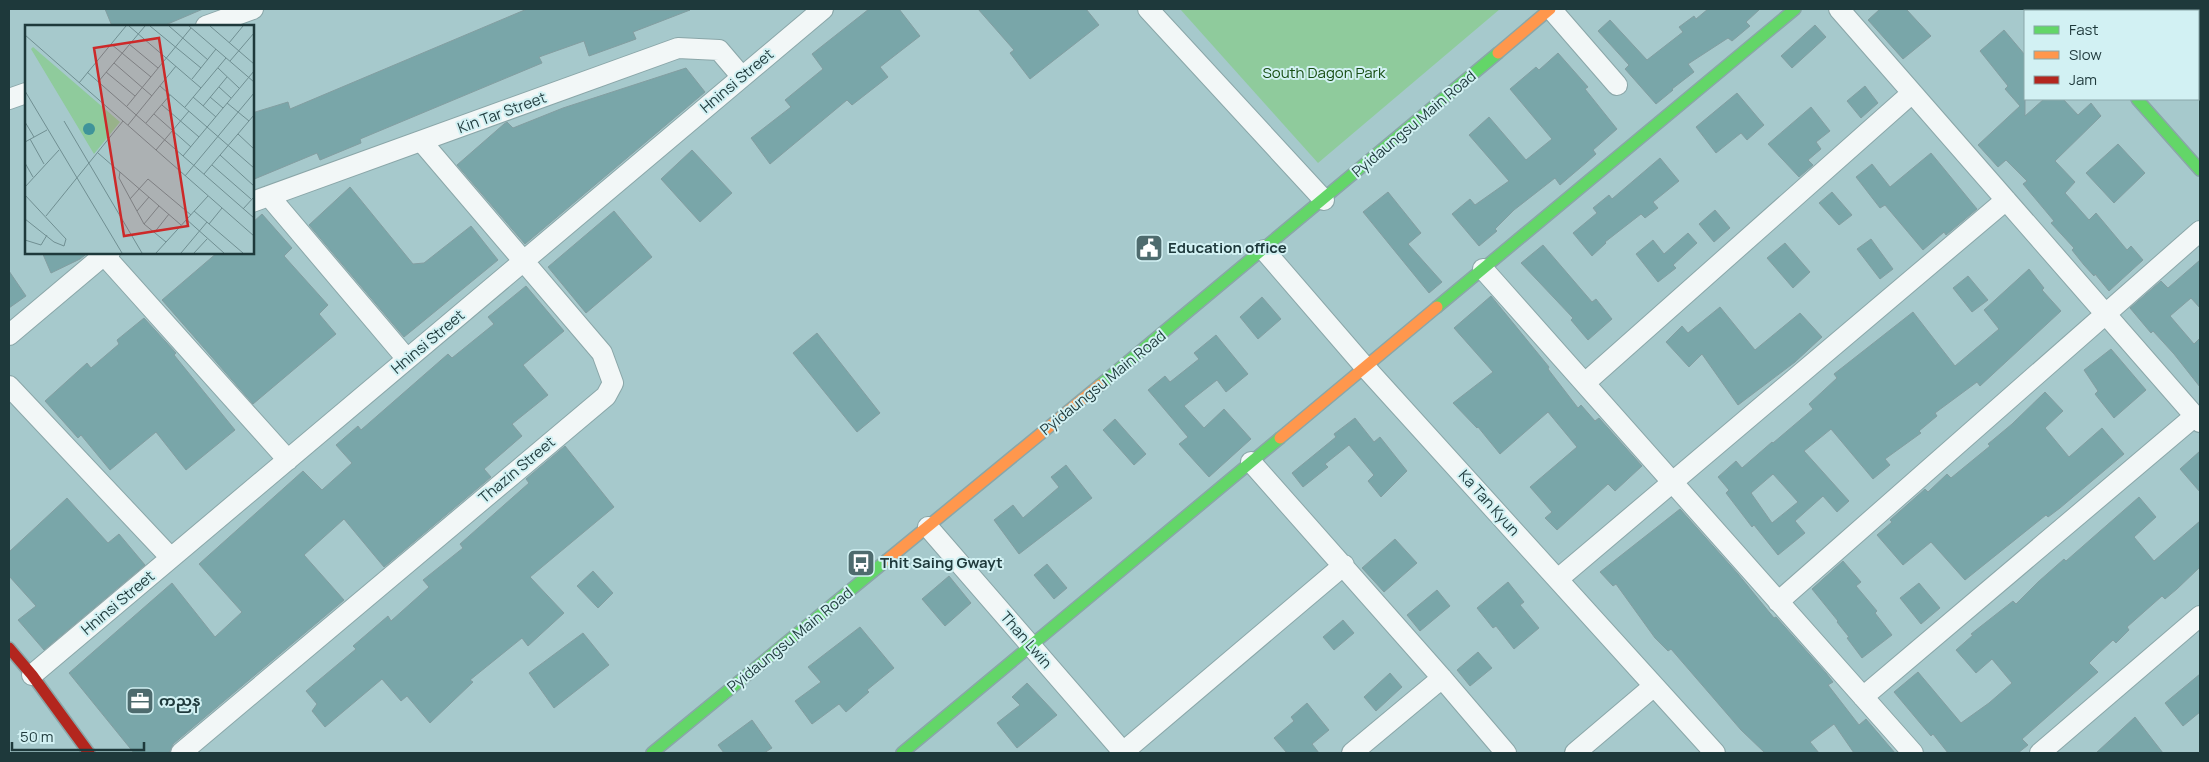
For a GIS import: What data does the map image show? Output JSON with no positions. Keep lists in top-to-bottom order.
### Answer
{
  "streets": {
    "street": [
      "Hninsi Street",
      "Kin Tar Street",
      "Pyidaungsu Main Road",
      "Thazin Street",
      "Ka Tan Kyun",
      "Than Lwin"
    ]
  },
  "crossings": [
    ["Hninsi Street", "Kin Tar Street"],
    ["Hninsi Street", "Thazin Street"],
    ["Kin Tar Street", "Thazin Street"],
    ["Pyidaungsu Main Road", "Ka Tan Kyun"],
    ["Pyidaungsu Main Road", "Than Lwin"]
  ],
  "parks": ["South Dagon Park"],
  "places": {
    "public building": ["Education office"],
    "bus stop": ["Thit Saing Gwayt"],
    "office": ["ကညန"]
  },
  "legend": ["Fast", "Slow", "Jam"],
  "scale_bar": "50 m"
}
